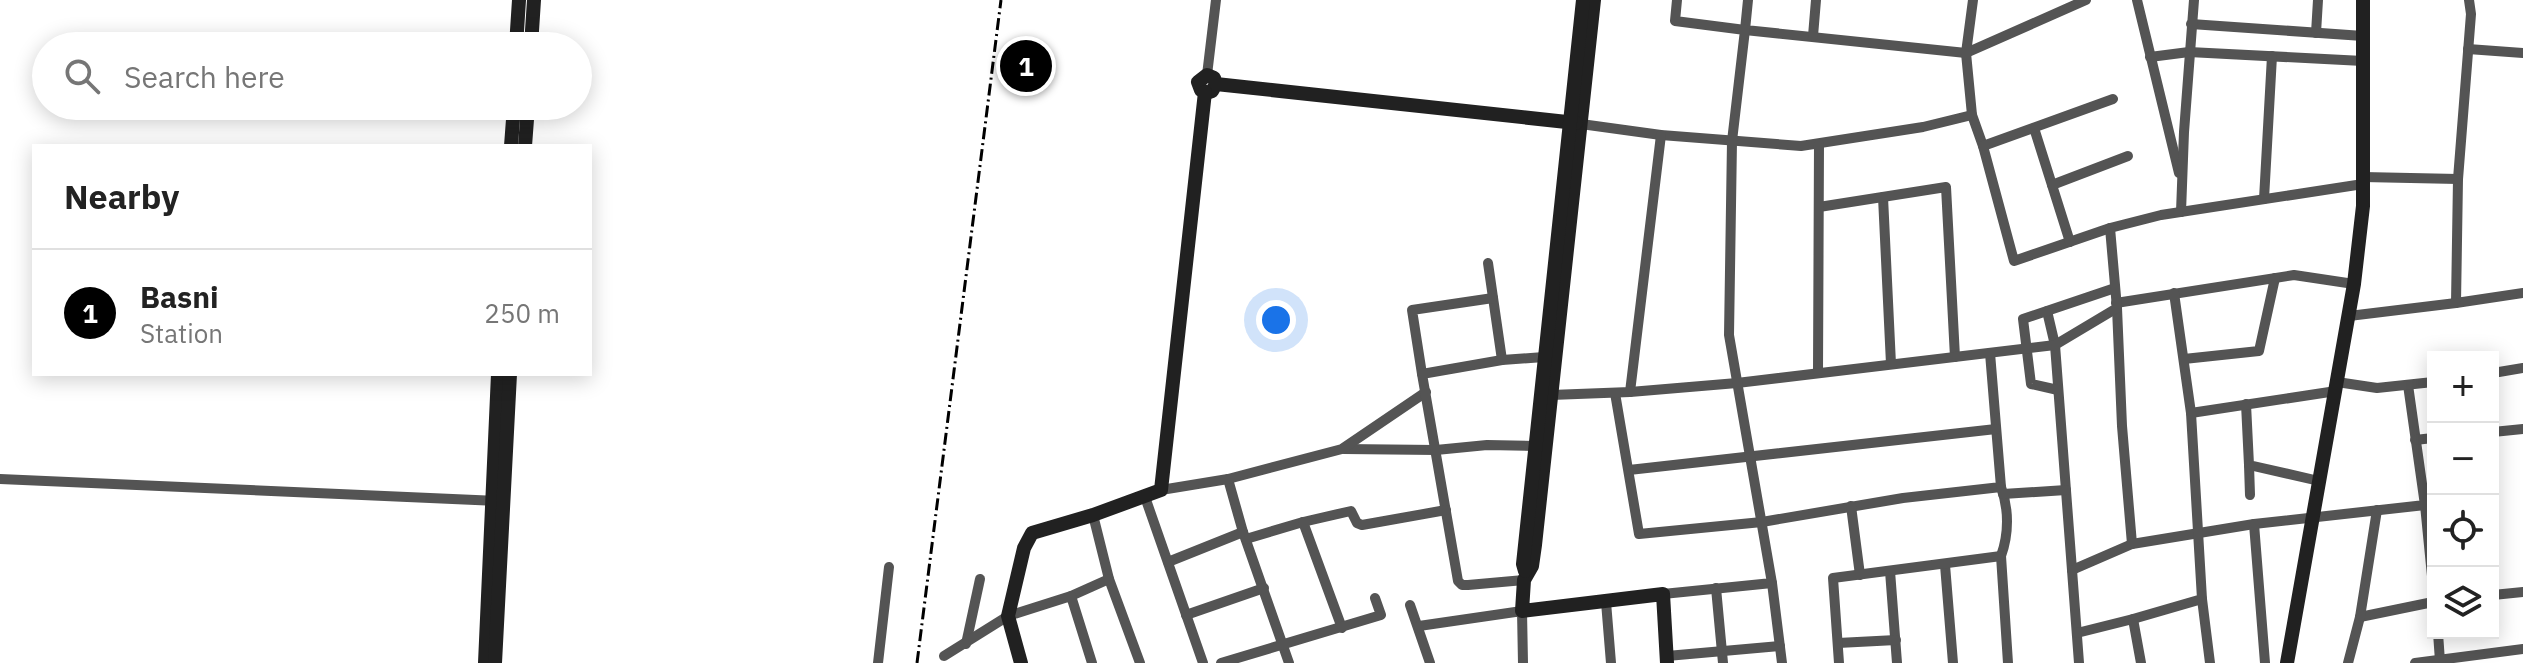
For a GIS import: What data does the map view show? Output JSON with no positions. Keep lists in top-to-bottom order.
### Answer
{
  "page": {
    "search": "Search here",
    "pins": "1",
    "heading": "Nearby",
    "list": [
      {
        "mark": "1",
        "name": "Basni",
        "note": "Station",
        "value": "250 m"
      }
    ],
    "map_buttons": ["+", "−"]
  }
}
